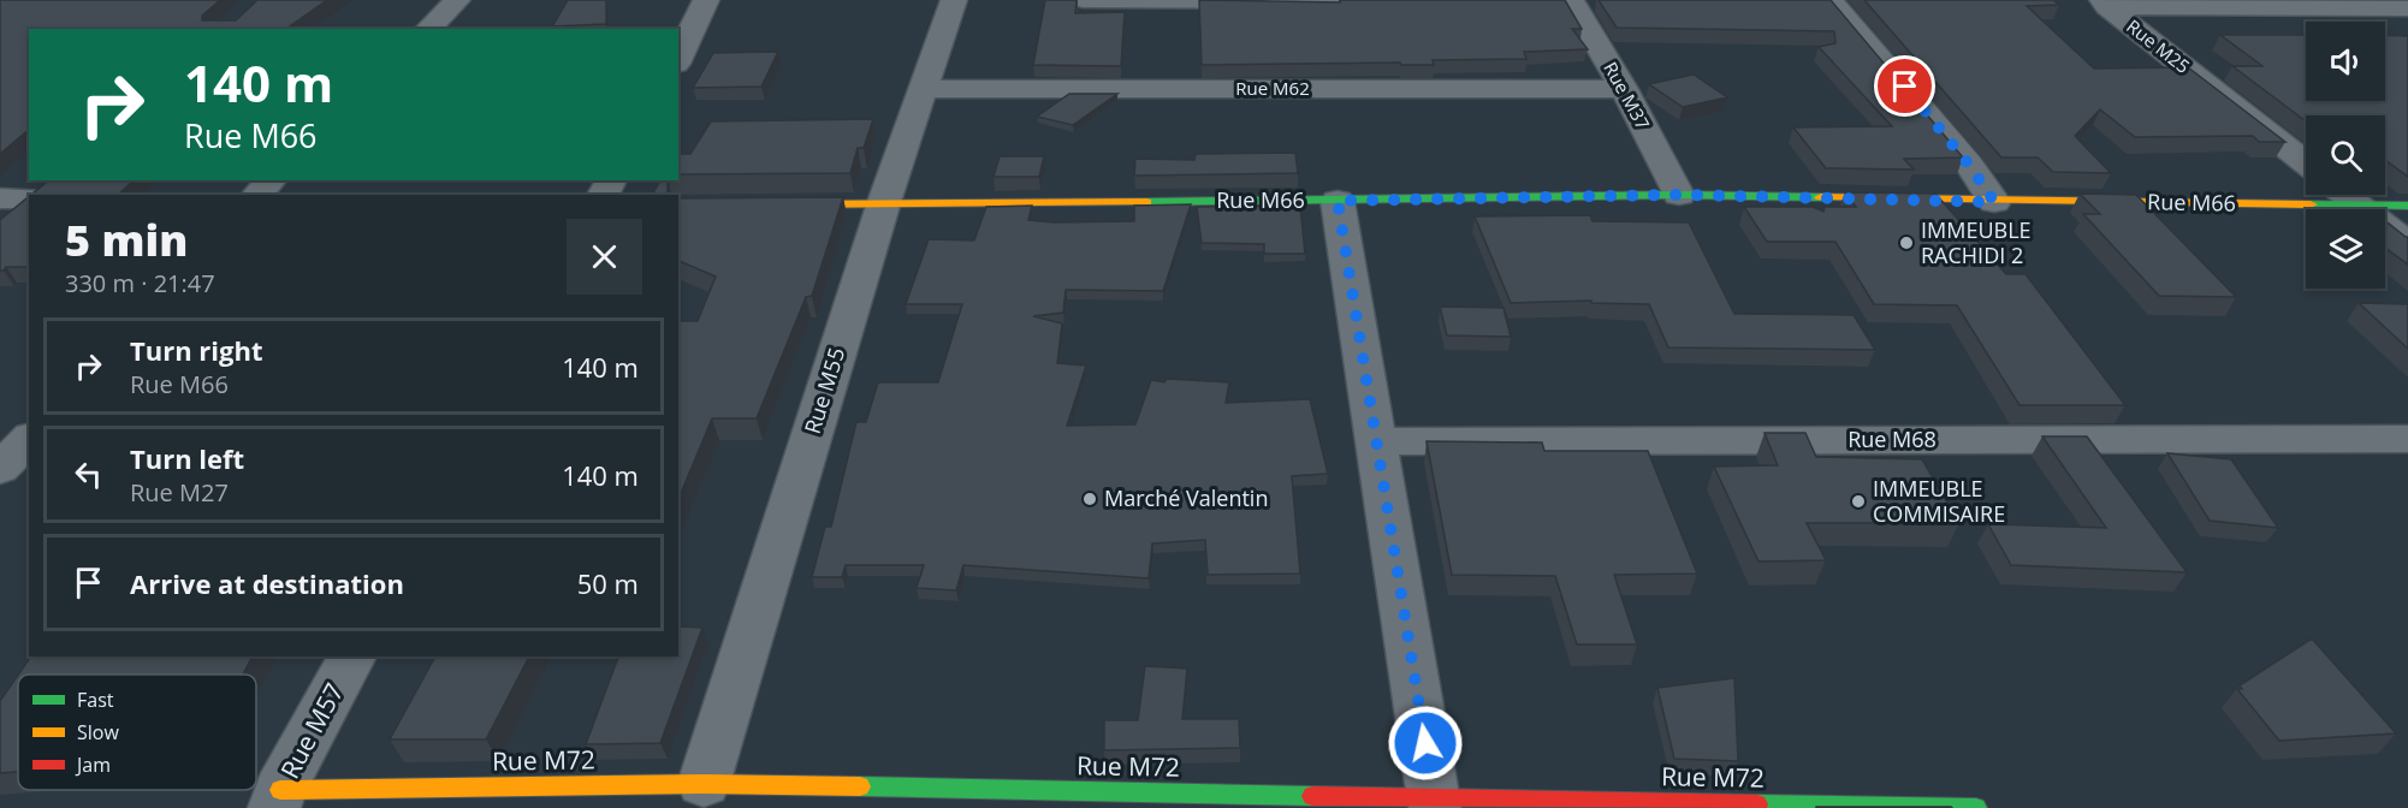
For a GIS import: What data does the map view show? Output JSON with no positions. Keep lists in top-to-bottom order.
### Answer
{
  "streets": {
    "street": [
      "Rue M25",
      "Rue M62",
      "Rue M37",
      "Rue M66",
      "Rue M55",
      "Rue M68",
      "Rue M57",
      "Rue M72"
    ]
  },
  "crossings": [
    ["Rue M62", "Rue M37"],
    ["Rue M62", "Rue M55"],
    ["Rue M37", "Rue M66"],
    ["Rue M66", "Rue M55"],
    ["Rue M55", "Rue M72"],
    ["Rue M57", "Rue M72"]
  ],
  "places": ["IMMEUBLE RACHIDI 2", "Marché Valentin", "IMMEUBLE COMMISAIRE"],
  "legend": ["Fast", "Slow", "Jam"],
  "page": {
    "turn": ["140 m", "Rue M66"],
    "heading": ["5 min", "330 m · 21:47"],
    "list": [
      {
        "name": "Turn right",
        "note": "Rue M66",
        "value": "140 m"
      },
      {
        "name": "Turn left",
        "note": "Rue M27",
        "value": "140 m"
      },
      {
        "name": "Arrive at destination",
        "value": "50 m"
      }
    ]
  }
}
